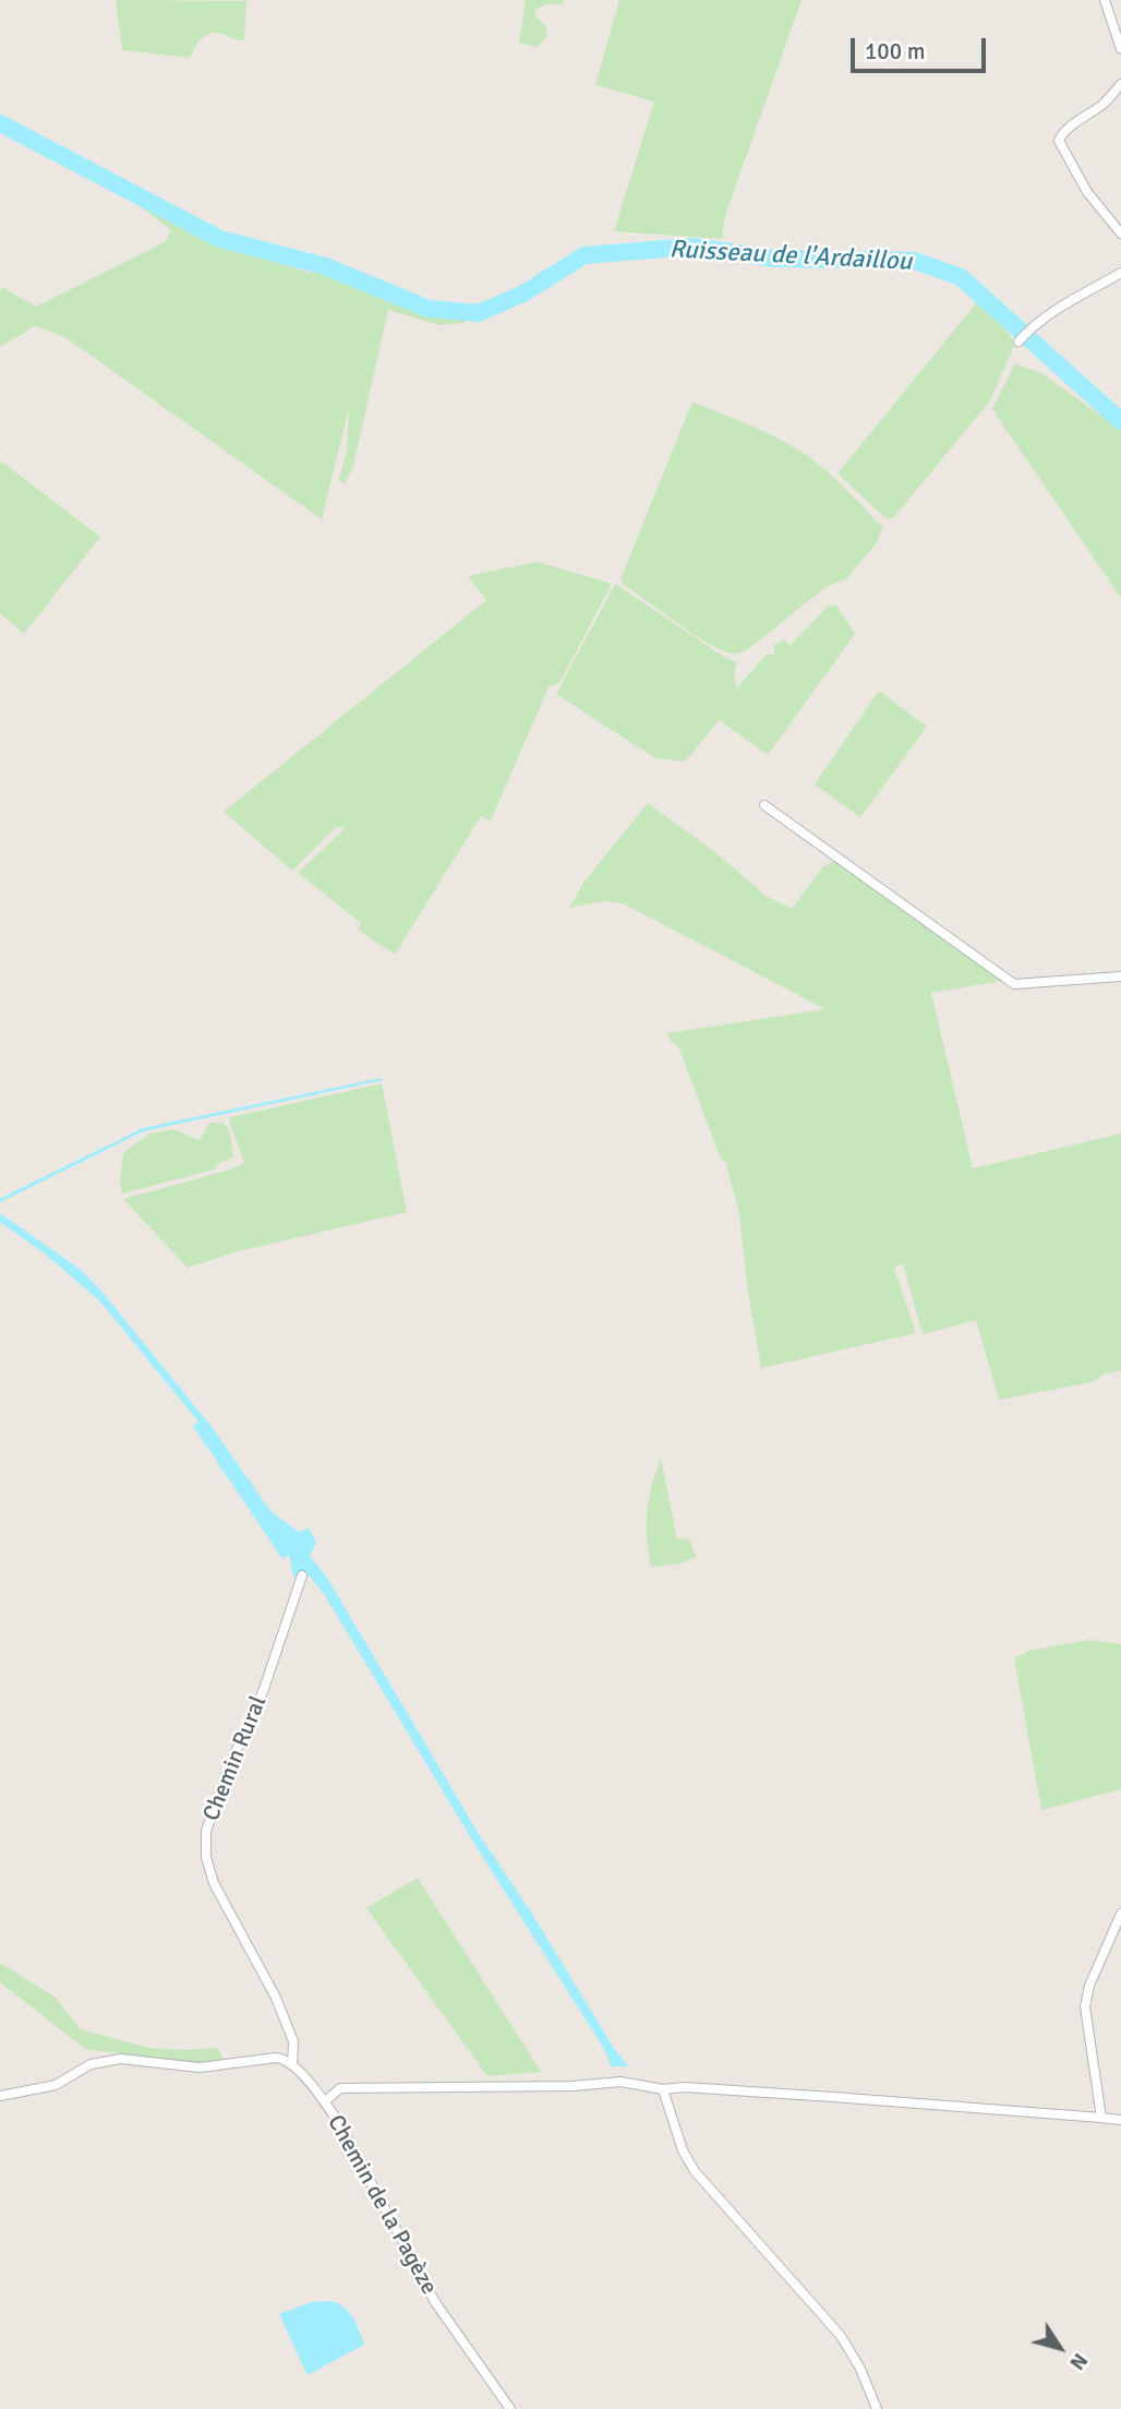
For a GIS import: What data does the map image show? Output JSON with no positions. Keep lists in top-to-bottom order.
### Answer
{
  "streets": {
    "street": ["Chemin Rural", "Chemin de la Pagèze"]
  },
  "crossings": [
    ["Chemin Rural", "Chemin de la Pagèze"]
  ],
  "water": ["Ruisseau de l'Ardaillou"],
  "scale_bar": "100 m",
  "north": "bottom right"
}
